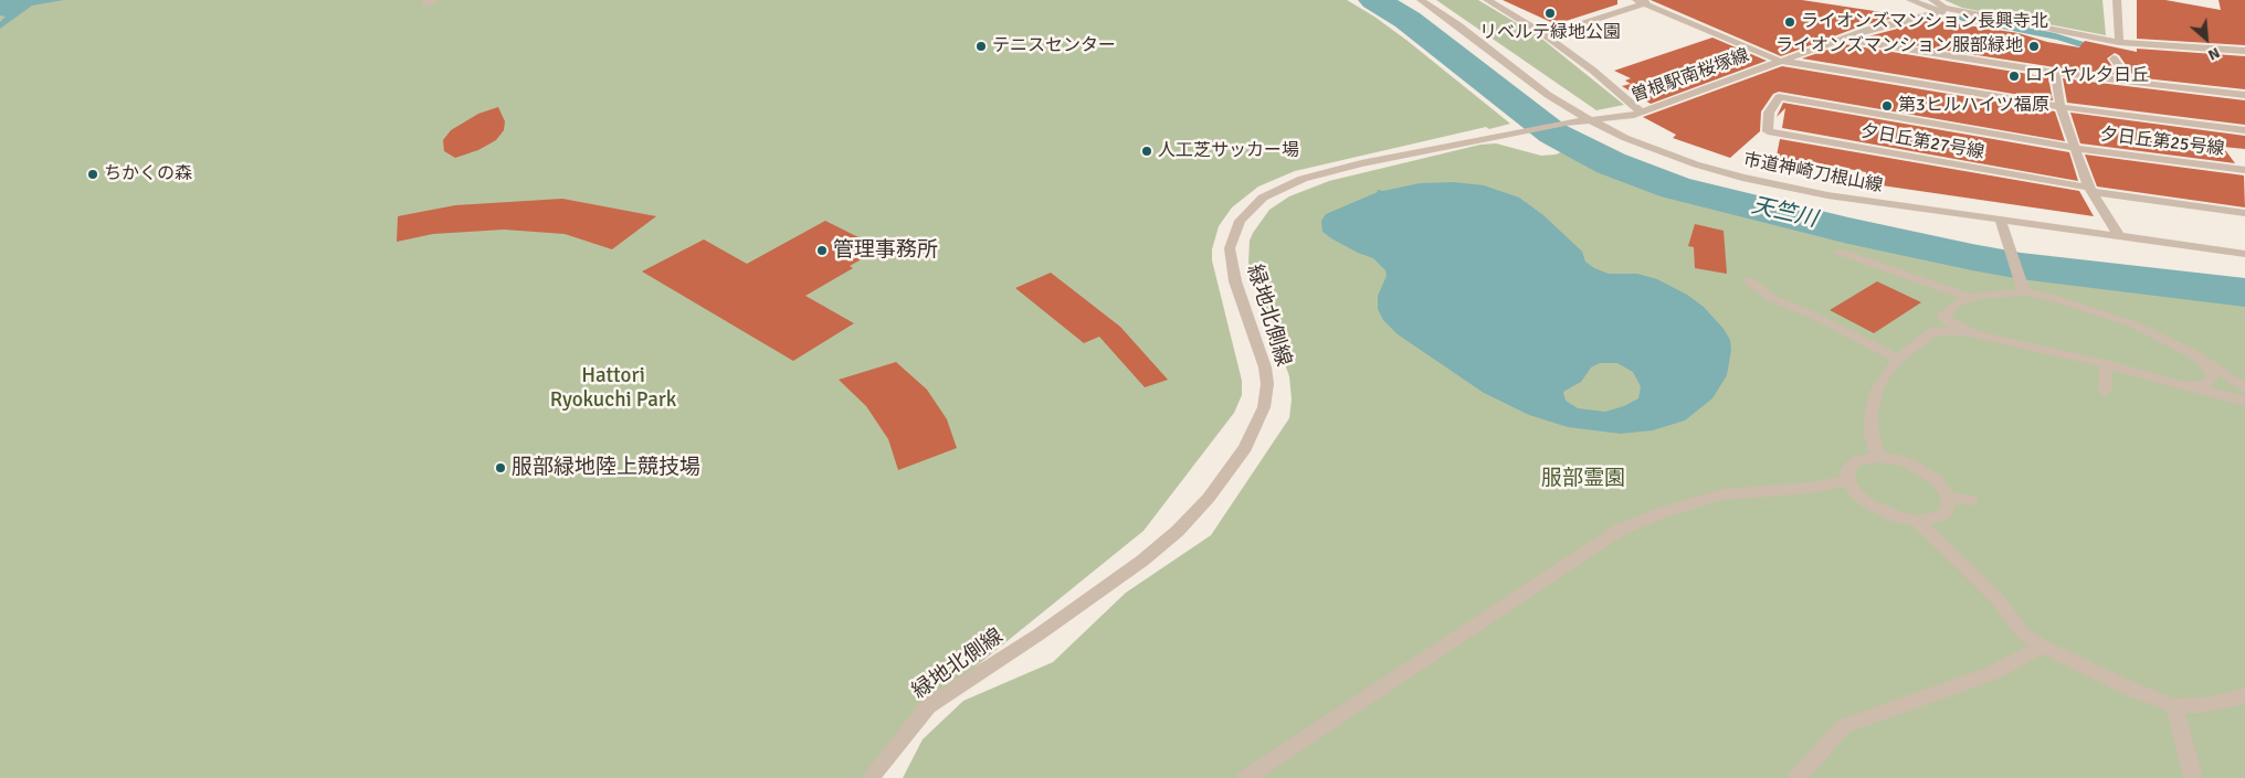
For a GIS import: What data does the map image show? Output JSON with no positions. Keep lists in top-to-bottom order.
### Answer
{
  "streets": {
    "street": [
      "曽根駅南桜塚線",
      "夕日丘第27号線",
      "夕日丘第25号線",
      "市道神崎刀根山線",
      "緑地北側線"
    ]
  },
  "crossings": [
    ["曽根駅南桜塚線", "市道神崎刀根山線"],
    ["曽根駅南桜塚線", "緑地北側線"],
    ["夕日丘第27号線", "夕日丘第25号線"],
    ["市道神崎刀根山線", "緑地北側線"]
  ],
  "water": ["天竺川"],
  "parks": ["Hattori Ryokuchi Park", "服部霊園"],
  "places": [
    "リベルテ緑地公園",
    "ライオンズマンション長興寺北",
    "テニスセンター",
    "ライオンズマンション服部緑地",
    "ロイヤル夕日丘",
    "第3ヒルハイツ福原",
    "人工芝サッカー場",
    "ちかくの森",
    "管理事務所",
    "服部緑地陸上競技場"
  ],
  "north": "bottom right"
}
